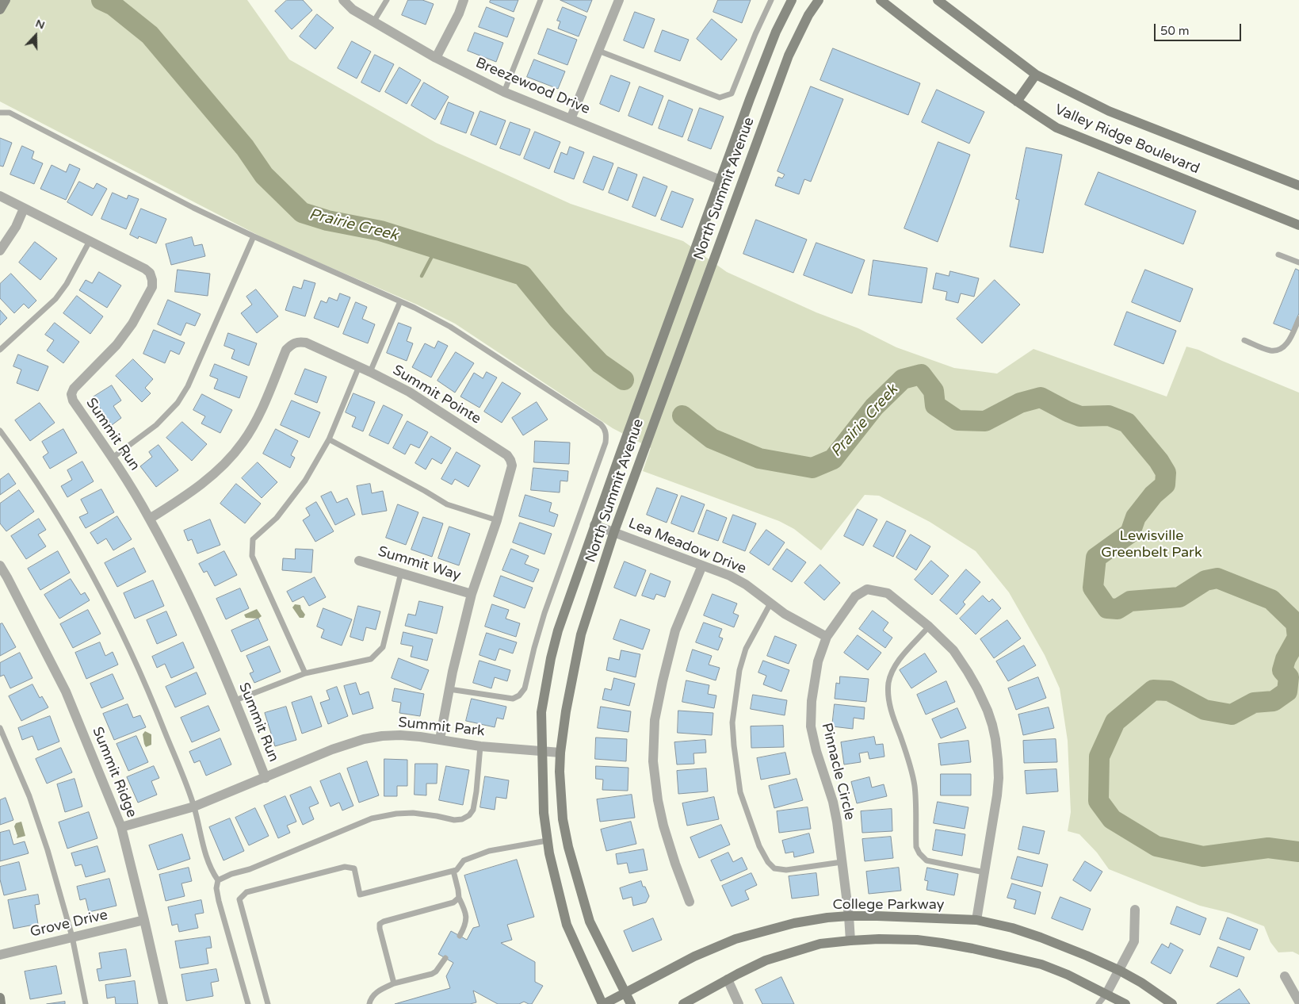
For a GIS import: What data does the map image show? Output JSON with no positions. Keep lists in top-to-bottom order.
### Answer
{
  "streets": {
    "main road": ["Valley Ridge Boulevard", "North Summit Avenue", "College Parkway"],
    "street": [
      "Breezewood Drive",
      "Summit Pointe",
      "Summit Run",
      "Lea Meadow Drive",
      "Summit Way",
      "Summit Park",
      "Pinnacle Circle",
      "Summit Ridge",
      "Grove Drive"
    ]
  },
  "crossings": [
    ["Breezewood Drive", "North Summit Avenue"],
    ["North Summit Avenue", "Lea Meadow Drive"],
    ["North Summit Avenue", "Summit Park"],
    ["North Summit Avenue", "College Parkway"],
    ["Summit Pointe", "Summit Run"],
    ["Summit Pointe", "Summit Way"],
    ["Summit Pointe", "Summit Park"],
    ["Summit Run", "Summit Park"],
    ["Lea Meadow Drive", "Pinnacle Circle"],
    ["Summit Park", "Summit Ridge"],
    ["Pinnacle Circle", "College Parkway"],
    ["Summit Ridge", "Grove Drive"]
  ],
  "water": ["Prairie Creek"],
  "parks": ["Lewisville Greenbelt Park"],
  "scale_bar": "50 m",
  "north": "top"
}
